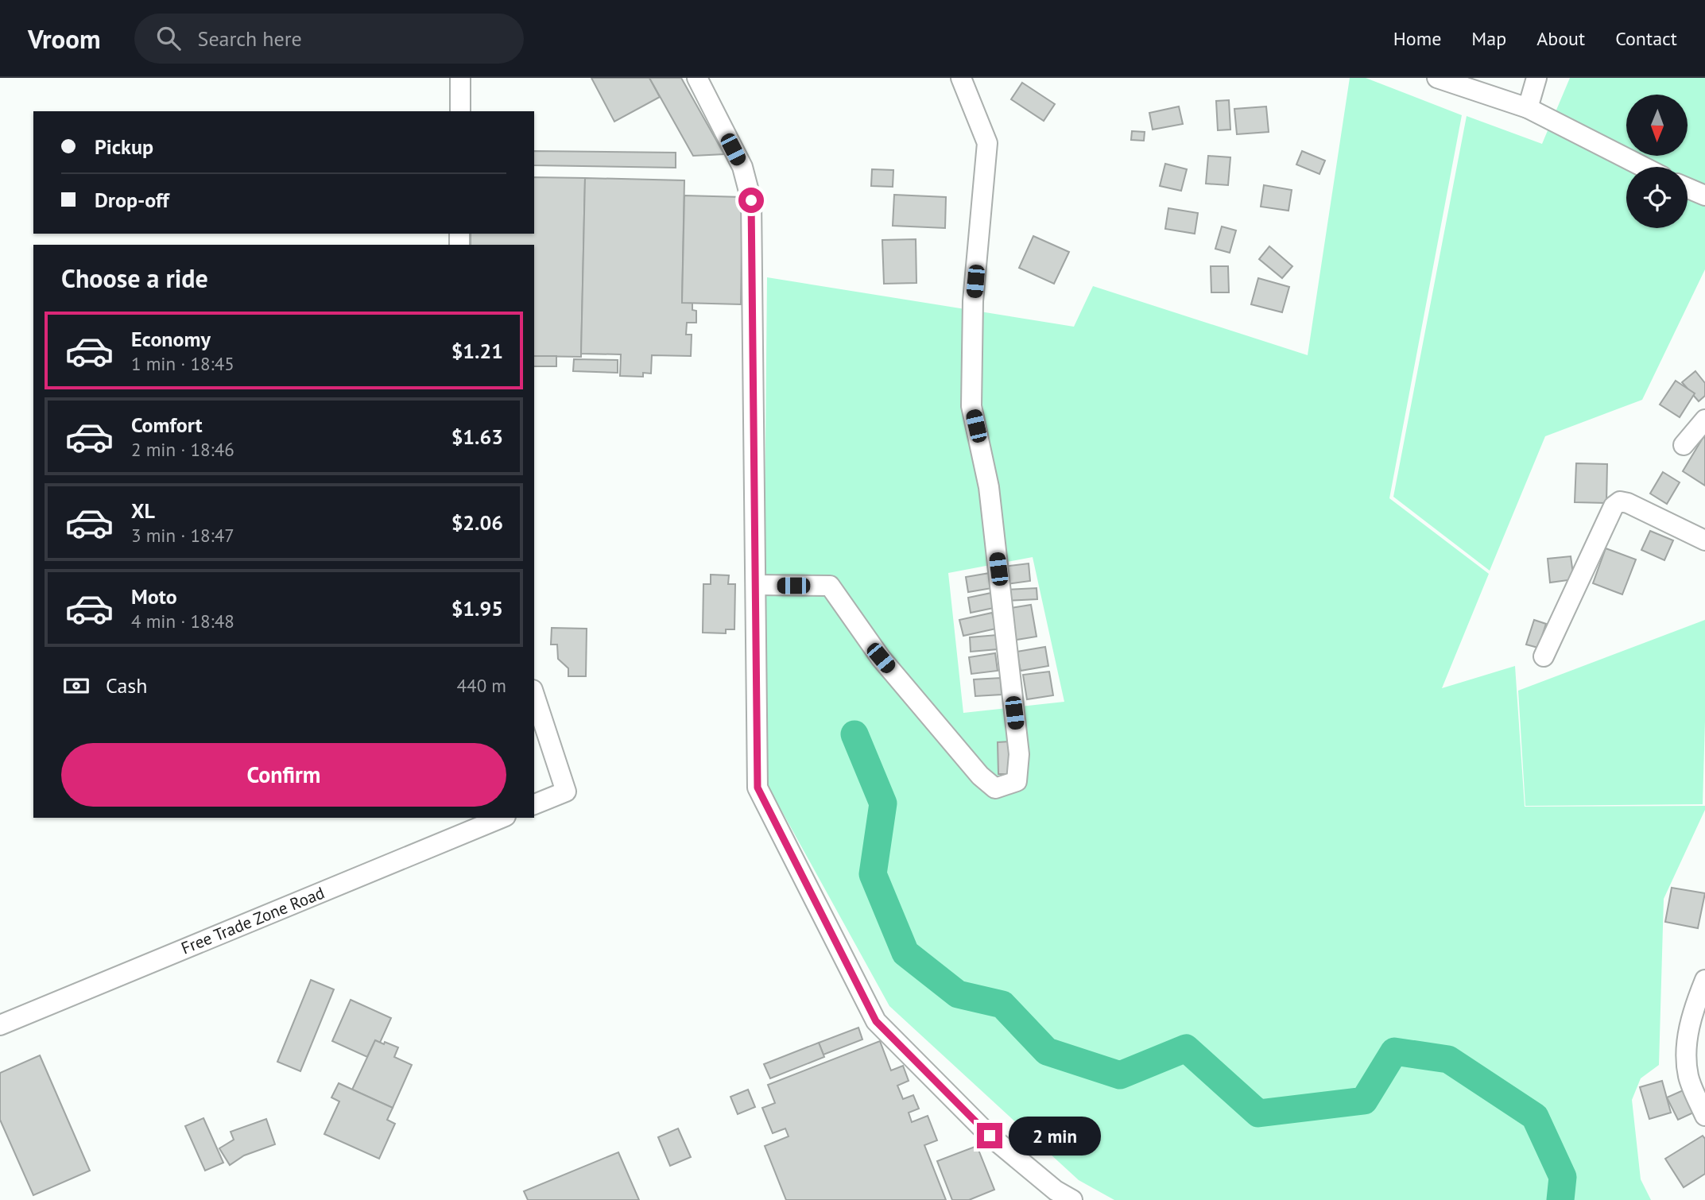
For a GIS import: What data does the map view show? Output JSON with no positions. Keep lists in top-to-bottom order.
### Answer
{
  "streets": {
    "street": ["Free Trade Zone Road"]
  },
  "north": "bottom",
  "page": {
    "header": "Vroom",
    "search": "Search here",
    "nav": [
      "Home",
      "Map",
      "About",
      "Contact"
    ],
    "banner": ["Pickup", "Drop-off"],
    "heading": "Choose a ride",
    "list": [
      {
        "name": "Economy",
        "note": "1 min · 18:45",
        "value": "$1.21"
      },
      {
        "name": "Comfort",
        "note": "2 min · 18:46",
        "value": "$1.63"
      },
      {
        "name": "XL",
        "note": "3 min · 18:47",
        "value": "$2.06"
      },
      {
        "name": "Moto",
        "note": "4 min · 18:48",
        "value": "$1.95"
      }
    ],
    "pay": ["Cash", "440 m"],
    "buttons": "Confirm",
    "bubble": "2 min"
  }
}
